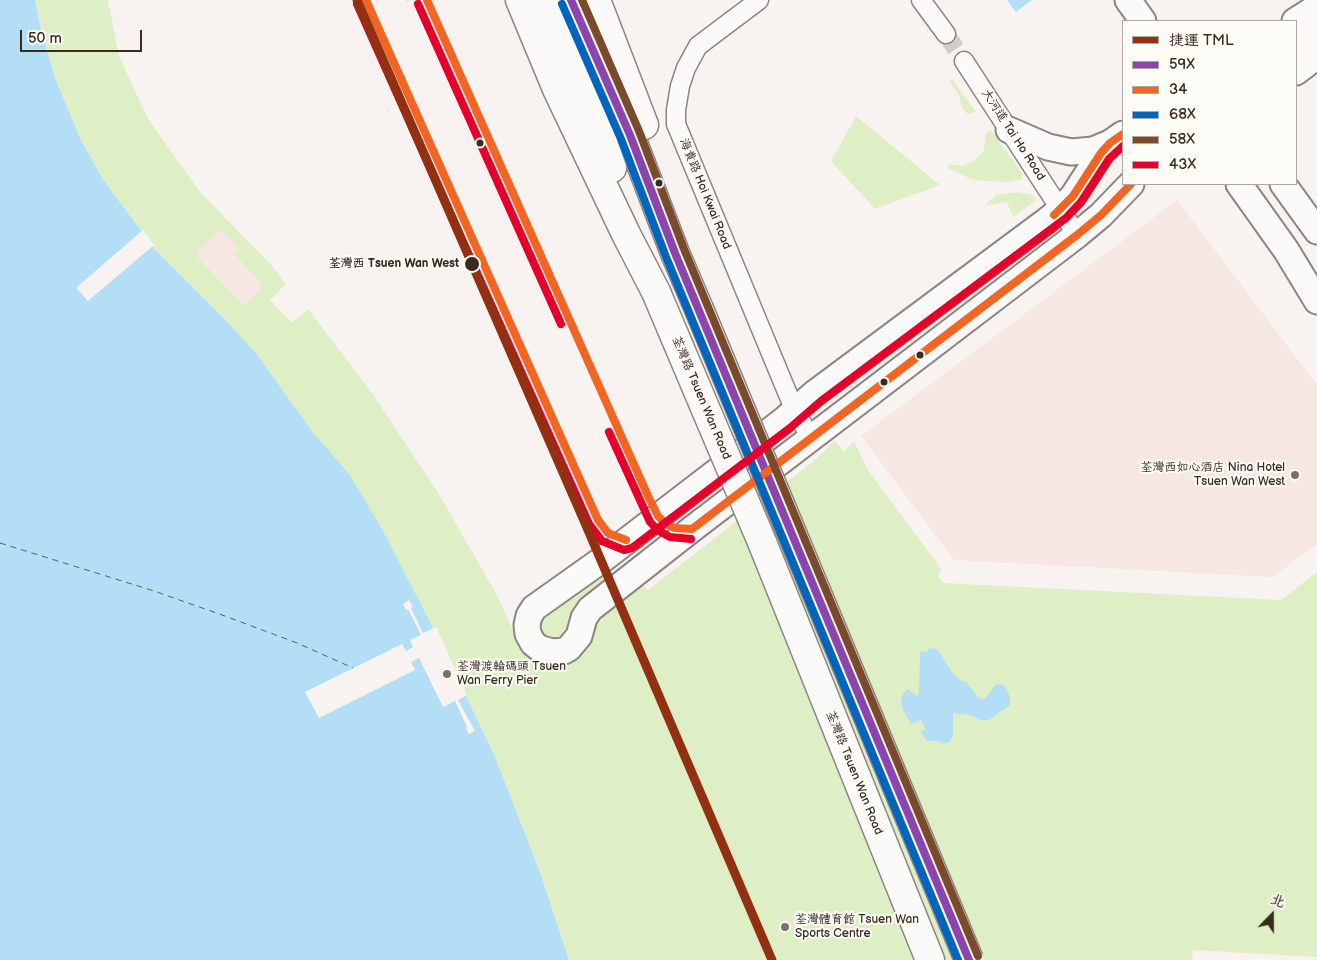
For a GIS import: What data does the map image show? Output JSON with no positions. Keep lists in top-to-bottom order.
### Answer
{
  "streets": {
    "highway": ["荃灣路 Tsuen Wan Road"],
    "street": ["大河道 Tai Ho Road", "海貴路 Hoi Kwai Road"]
  },
  "places": [
    "荃灣西 Tsuen Wan West",
    "荃灣西如心酒店 Nina Hotel Tsuen Wan West",
    "荃灣渡輪碼頭 Tsuen Wan Ferry Pier",
    "荃灣體育館 Tsuen Wan Sports Centre"
  ],
  "lines": [
    "metro line TML",
    "transit line 59X",
    "transit line 34",
    "transit line 58X",
    "transit line 68X",
    "transit line 43X"
  ],
  "legend": [
    "捷運 TML",
    "59X",
    "34",
    "68X",
    "58X",
    "43X"
  ],
  "scale_bar": "50 m",
  "north": "top"
}
